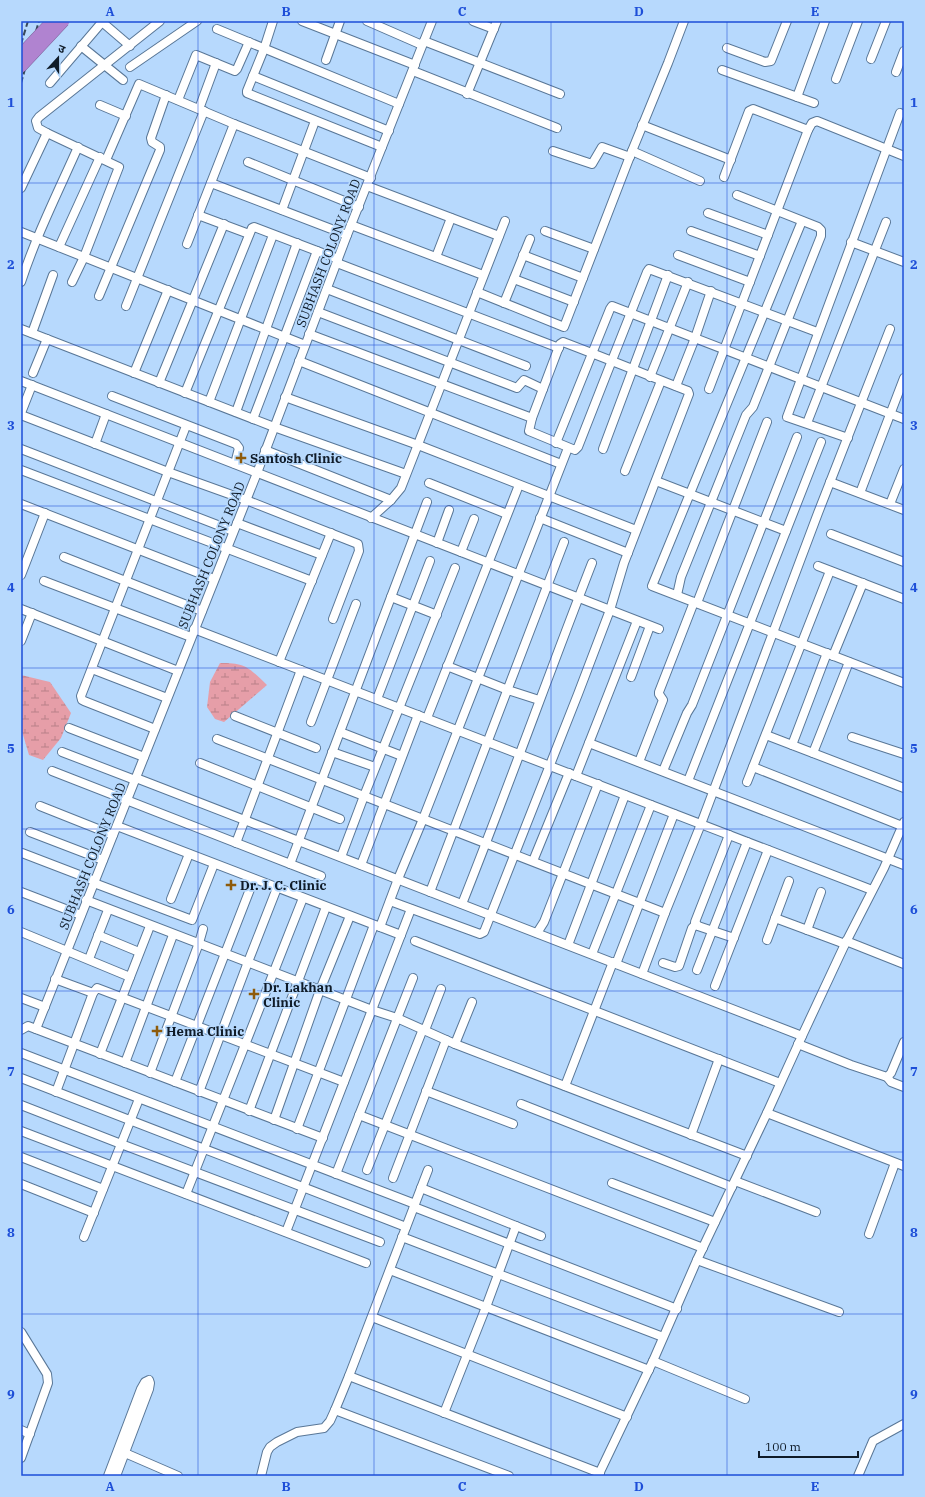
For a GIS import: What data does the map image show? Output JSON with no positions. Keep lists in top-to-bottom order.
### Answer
{
  "streets": {
    "street": ["SUBHASH COLONY ROAD"]
  },
  "places": {
    "health": [
      "Santosh Clinic",
      "Dr. J. C. Clinic",
      "Dr. Lakhan Clinic",
      "Hema Clinic"
    ]
  },
  "scale_bar": "100 m",
  "north": "top",
  "grid": {
    "columns": [
      "A",
      "B",
      "C",
      "D",
      "E"
    ],
    "rows": [
      "1",
      "2",
      "3",
      "4",
      "5",
      "6",
      "7",
      "8",
      "9"
    ]
  }
}
